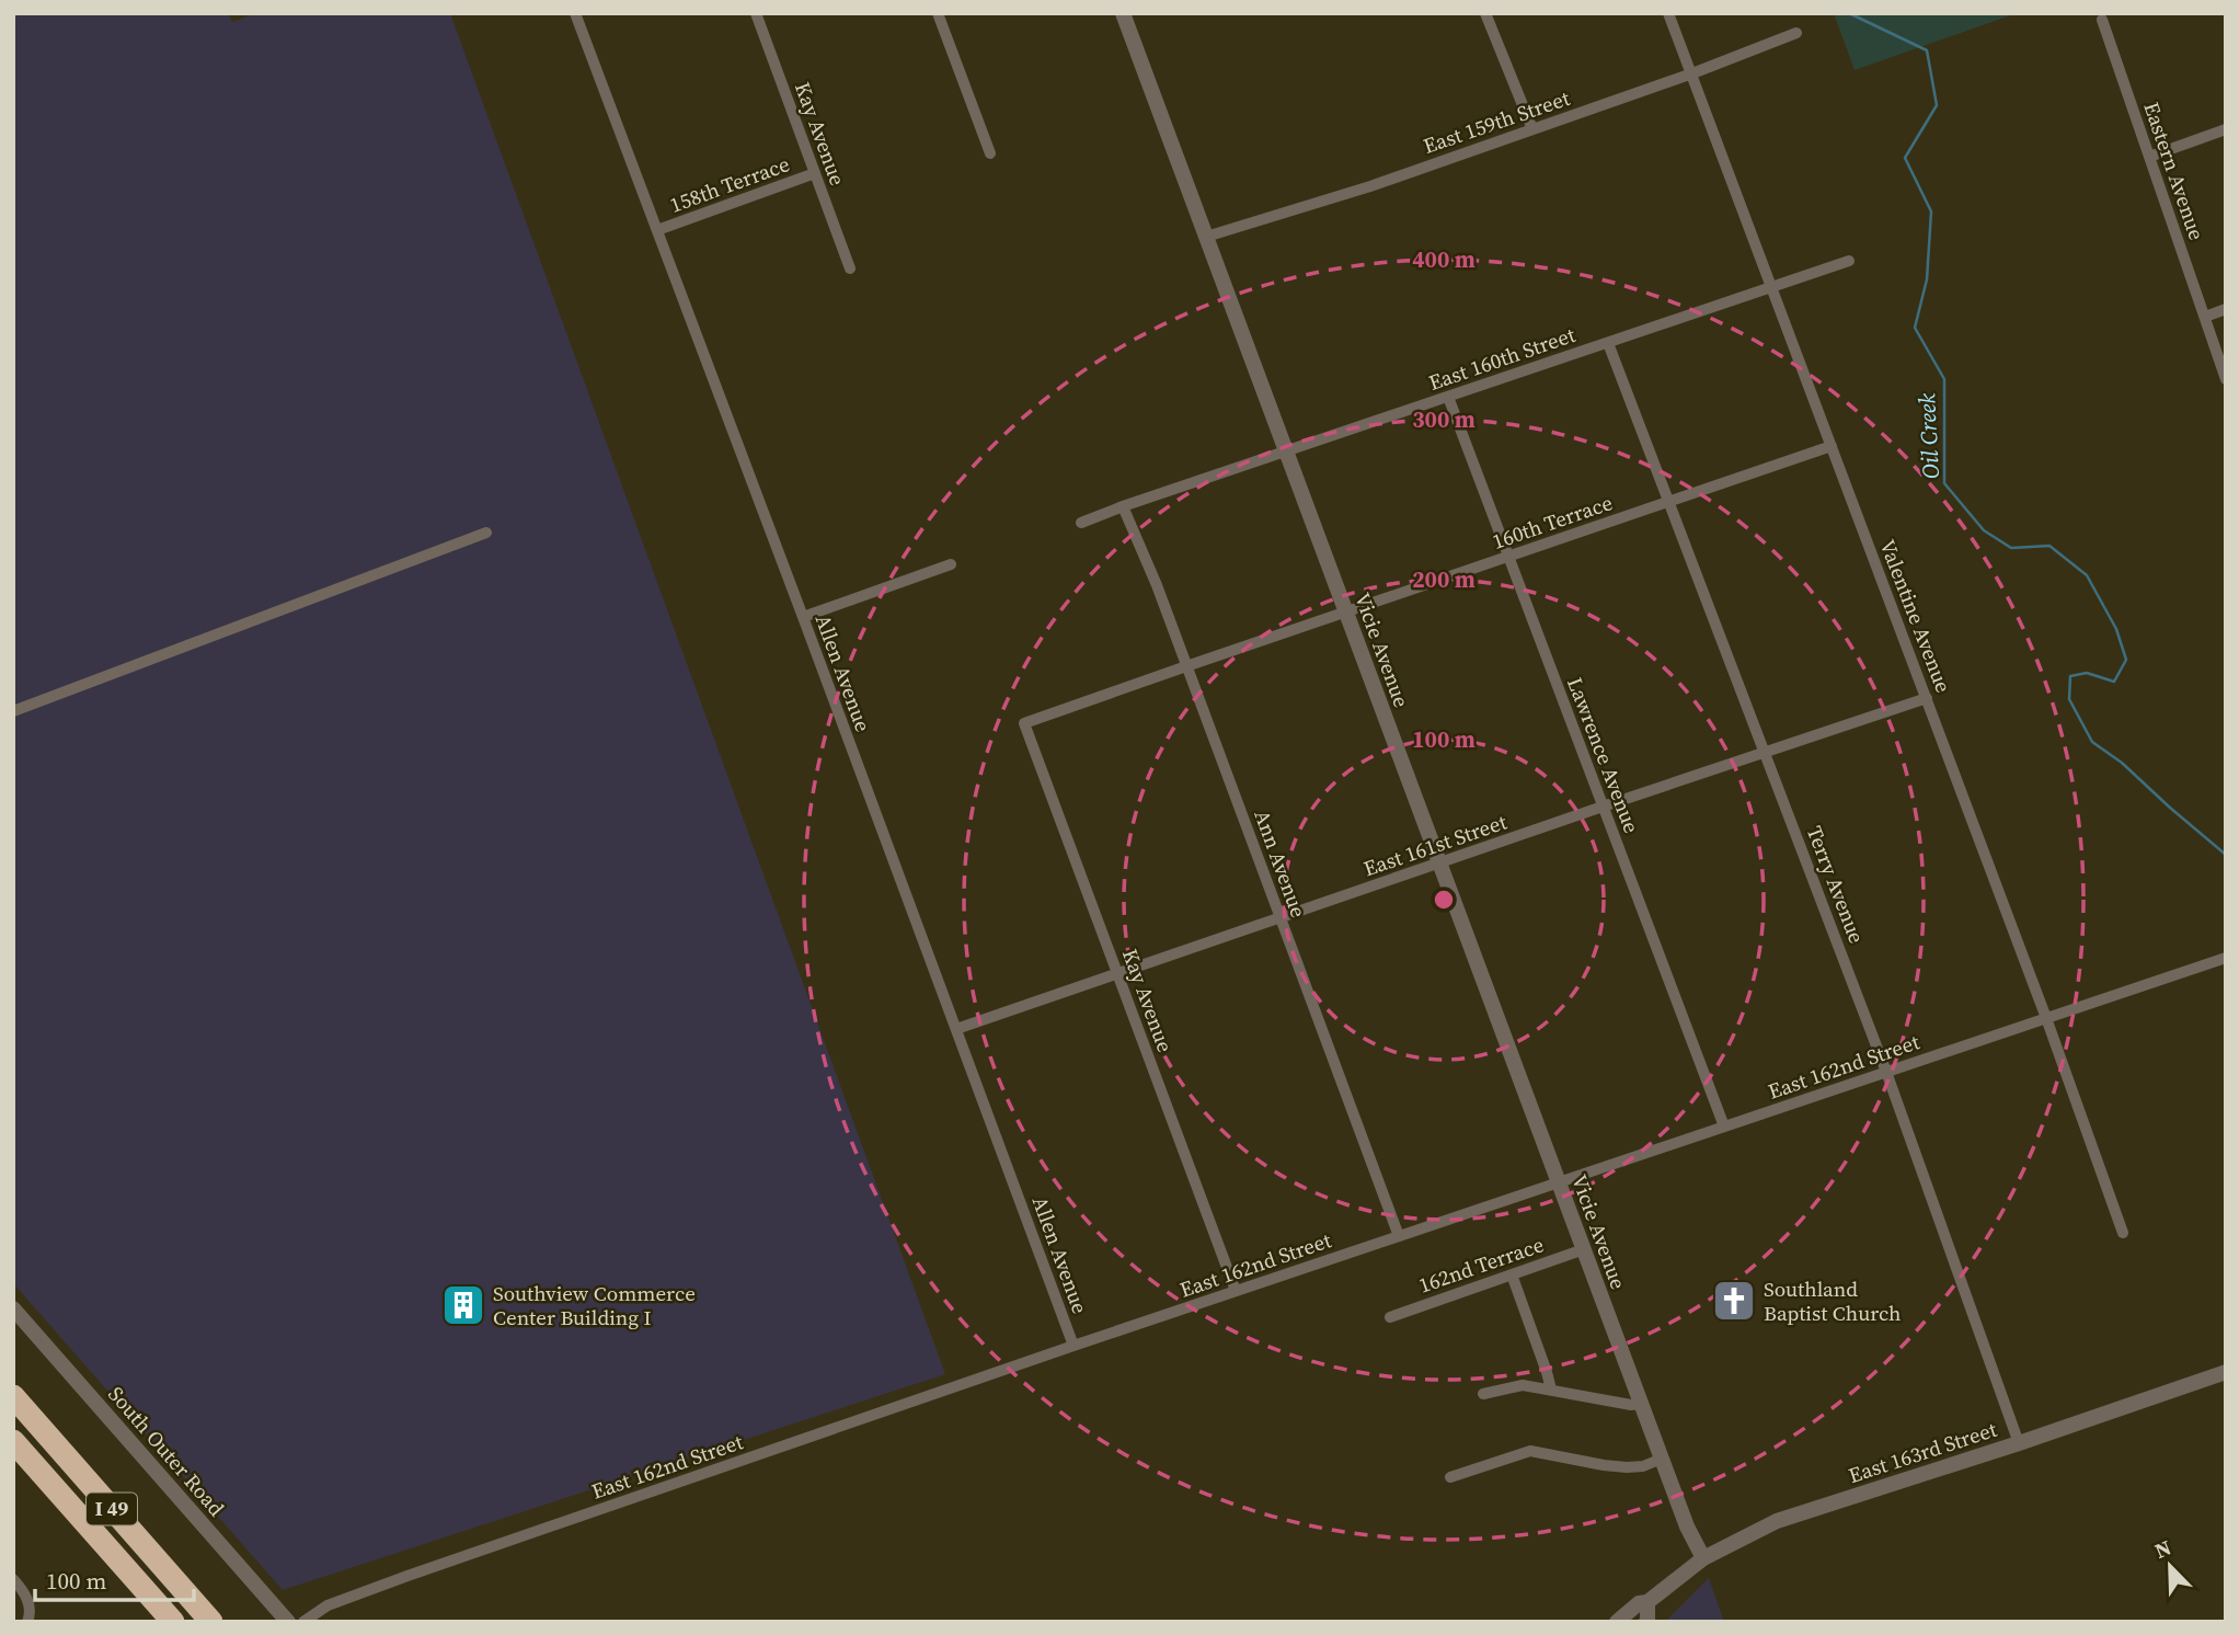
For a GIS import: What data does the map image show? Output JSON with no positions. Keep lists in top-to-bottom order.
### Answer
{
  "streets": {
    "highway": ["I 49"],
    "street": [
      "East 159th Street",
      "Kay Avenue",
      "Eastern Avenue",
      "158th Terrace",
      "East 160th Street",
      "160th Terrace",
      "Valentine Avenue",
      "Vicie Avenue",
      "Allen Avenue",
      "Lawrence Avenue",
      "East 161st Street",
      "Ann Avenue",
      "Terry Avenue",
      "East 162nd Street",
      "162nd Terrace",
      "South Outer Road",
      "East 163rd Street"
    ]
  },
  "crossings": [
    ["East 159th Street", "Valentine Avenue"],
    ["East 159th Street", "Vicie Avenue"],
    ["Kay Avenue", "158th Terrace"],
    ["Kay Avenue", "160th Terrace"],
    ["Kay Avenue", "East 161st Street"],
    ["Kay Avenue", "East 162nd Street"],
    ["158th Terrace", "Allen Avenue"],
    ["East 160th Street", "Valentine Avenue"],
    ["East 160th Street", "Vicie Avenue"],
    ["East 160th Street", "Lawrence Avenue"],
    ["East 160th Street", "Ann Avenue"],
    ["East 160th Street", "Terry Avenue"],
    ["160th Terrace", "Valentine Avenue"],
    ["160th Terrace", "Vicie Avenue"],
    ["160th Terrace", "Lawrence Avenue"],
    ["160th Terrace", "Ann Avenue"],
    ["160th Terrace", "Terry Avenue"],
    ["Valentine Avenue", "East 161st Street"],
    ["Valentine Avenue", "East 162nd Street"],
    ["Vicie Avenue", "East 161st Street"],
    ["Vicie Avenue", "East 162nd Street"],
    ["Vicie Avenue", "162nd Terrace"],
    ["Vicie Avenue", "East 163rd Street"],
    ["Allen Avenue", "East 161st Street"],
    ["Allen Avenue", "East 162nd Street"],
    ["Lawrence Avenue", "East 161st Street"],
    ["Lawrence Avenue", "East 162nd Street"],
    ["East 161st Street", "Ann Avenue"],
    ["East 161st Street", "Terry Avenue"],
    ["Ann Avenue", "East 162nd Street"],
    ["Terry Avenue", "East 162nd Street"],
    ["Terry Avenue", "East 163rd Street"]
  ],
  "water": ["Oil Creek"],
  "places": {
    "church": ["Southland Baptist Church"],
    "building": ["Southview Commerce Center Building I"]
  },
  "scale_bar": "100 m",
  "north": "top left",
  "rings": [
    "400 m",
    "300 m",
    "200 m",
    "100 m"
  ]
}
